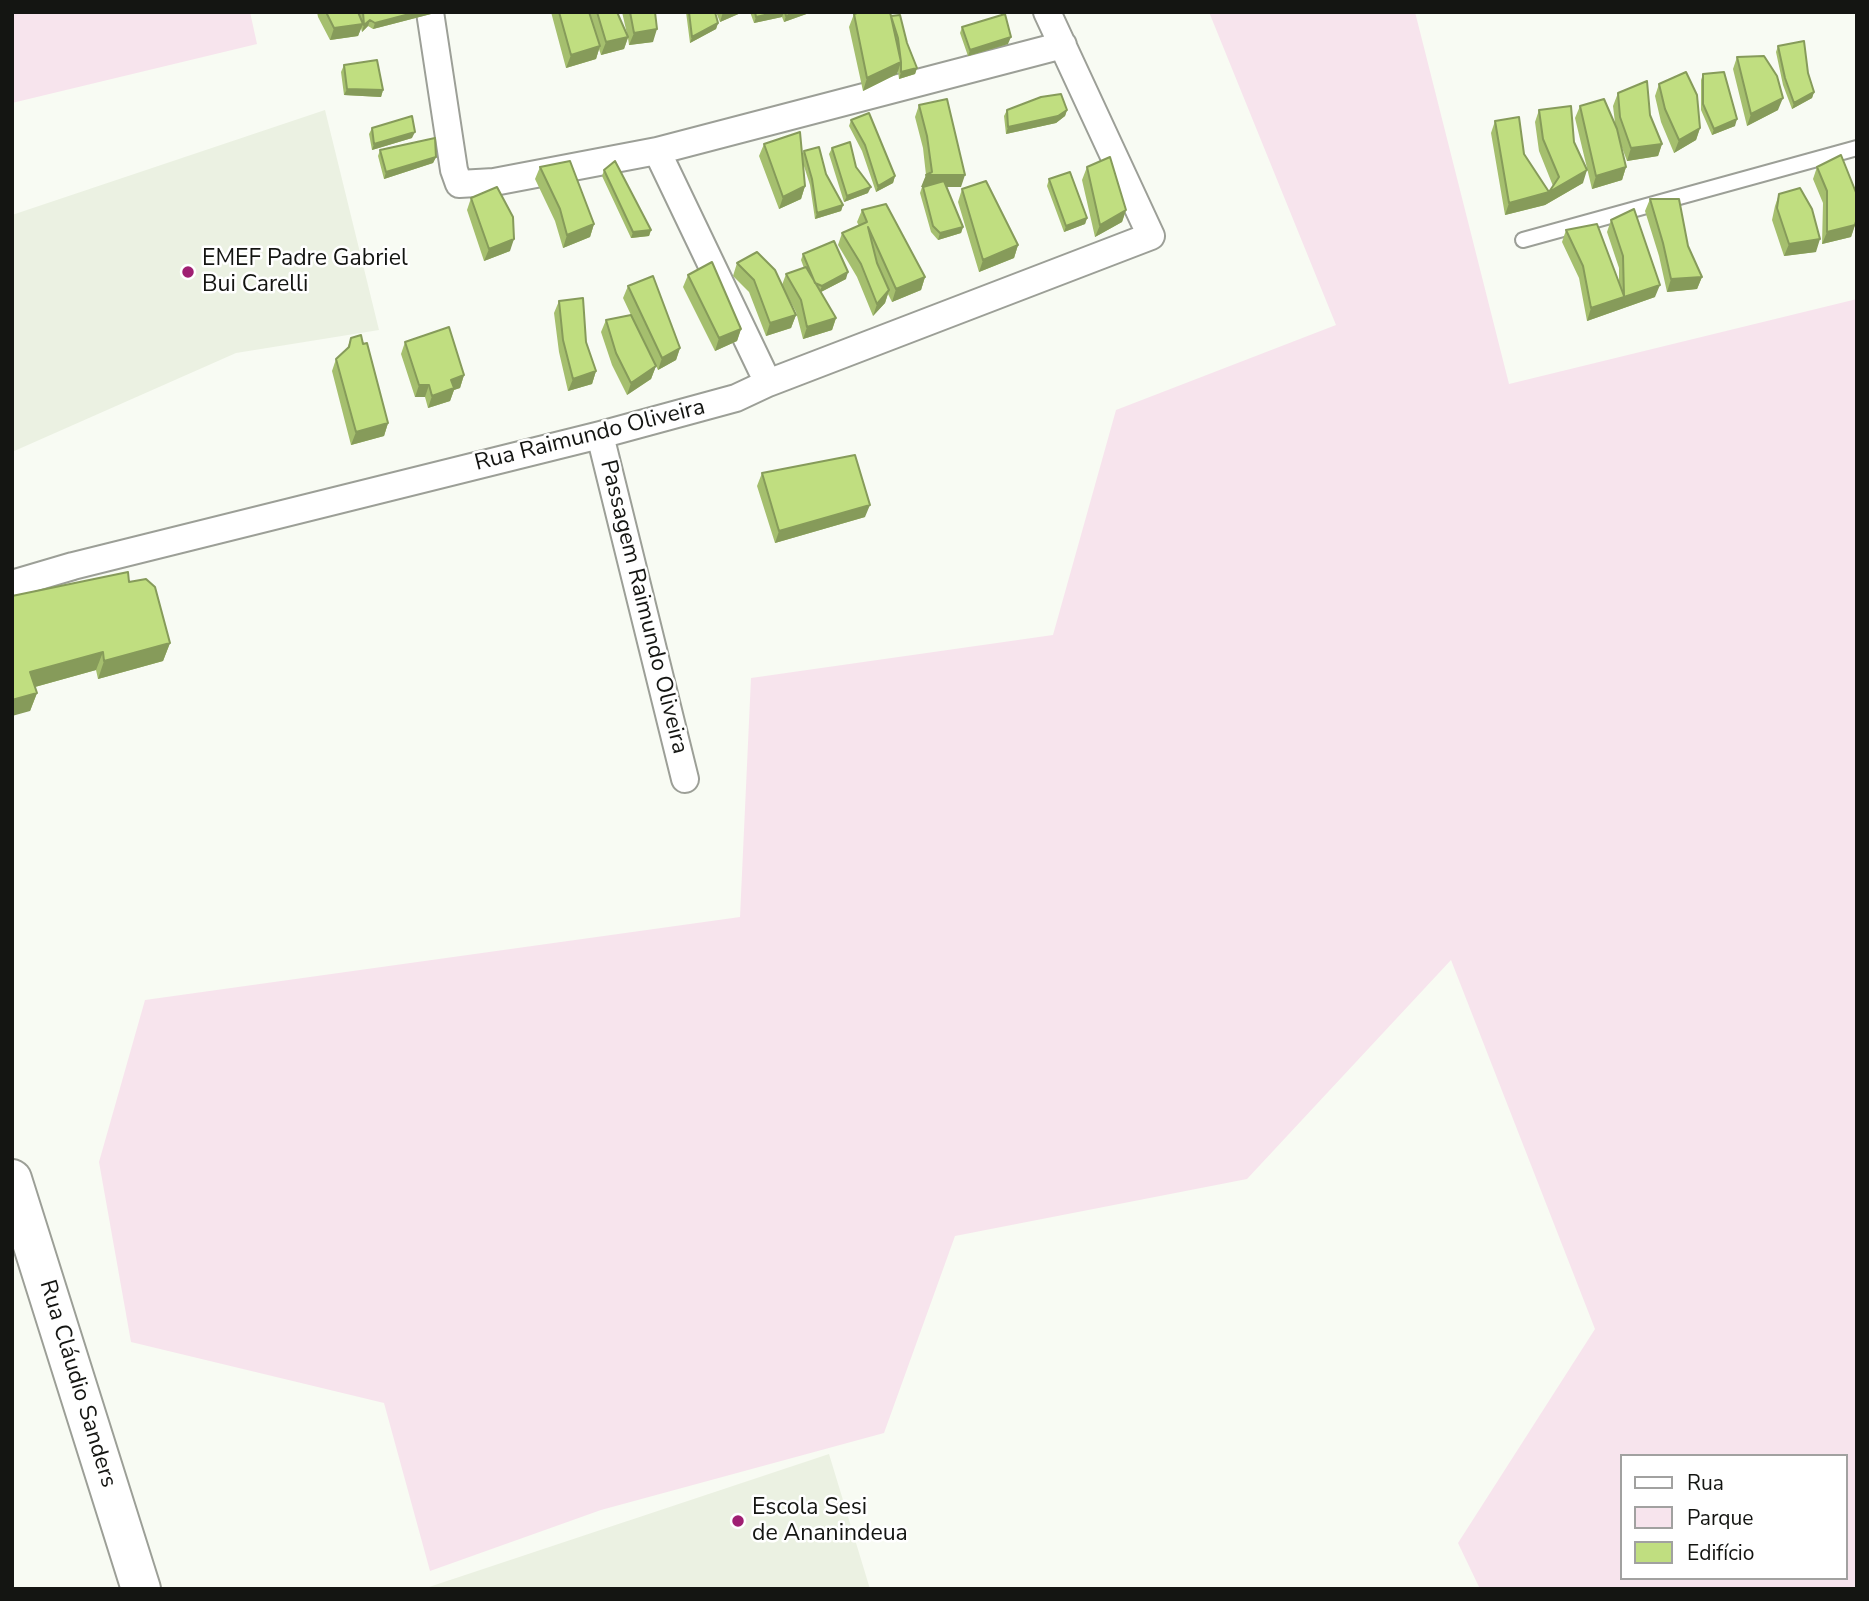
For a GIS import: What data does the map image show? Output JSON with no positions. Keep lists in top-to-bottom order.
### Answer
{
  "streets": {
    "main road": ["Rua Cláudio Sanders"],
    "street": ["Rua Raimundo Oliveira", "Passagem Raimundo Oliveira"]
  },
  "crossings": [
    ["Rua Raimundo Oliveira", "Passagem Raimundo Oliveira"]
  ],
  "places": ["EMEF Padre Gabriel Bui Carelli", "Escola Sesi de Ananindeua"],
  "legend": ["Rua", "Parque", "Edifício"]
}
